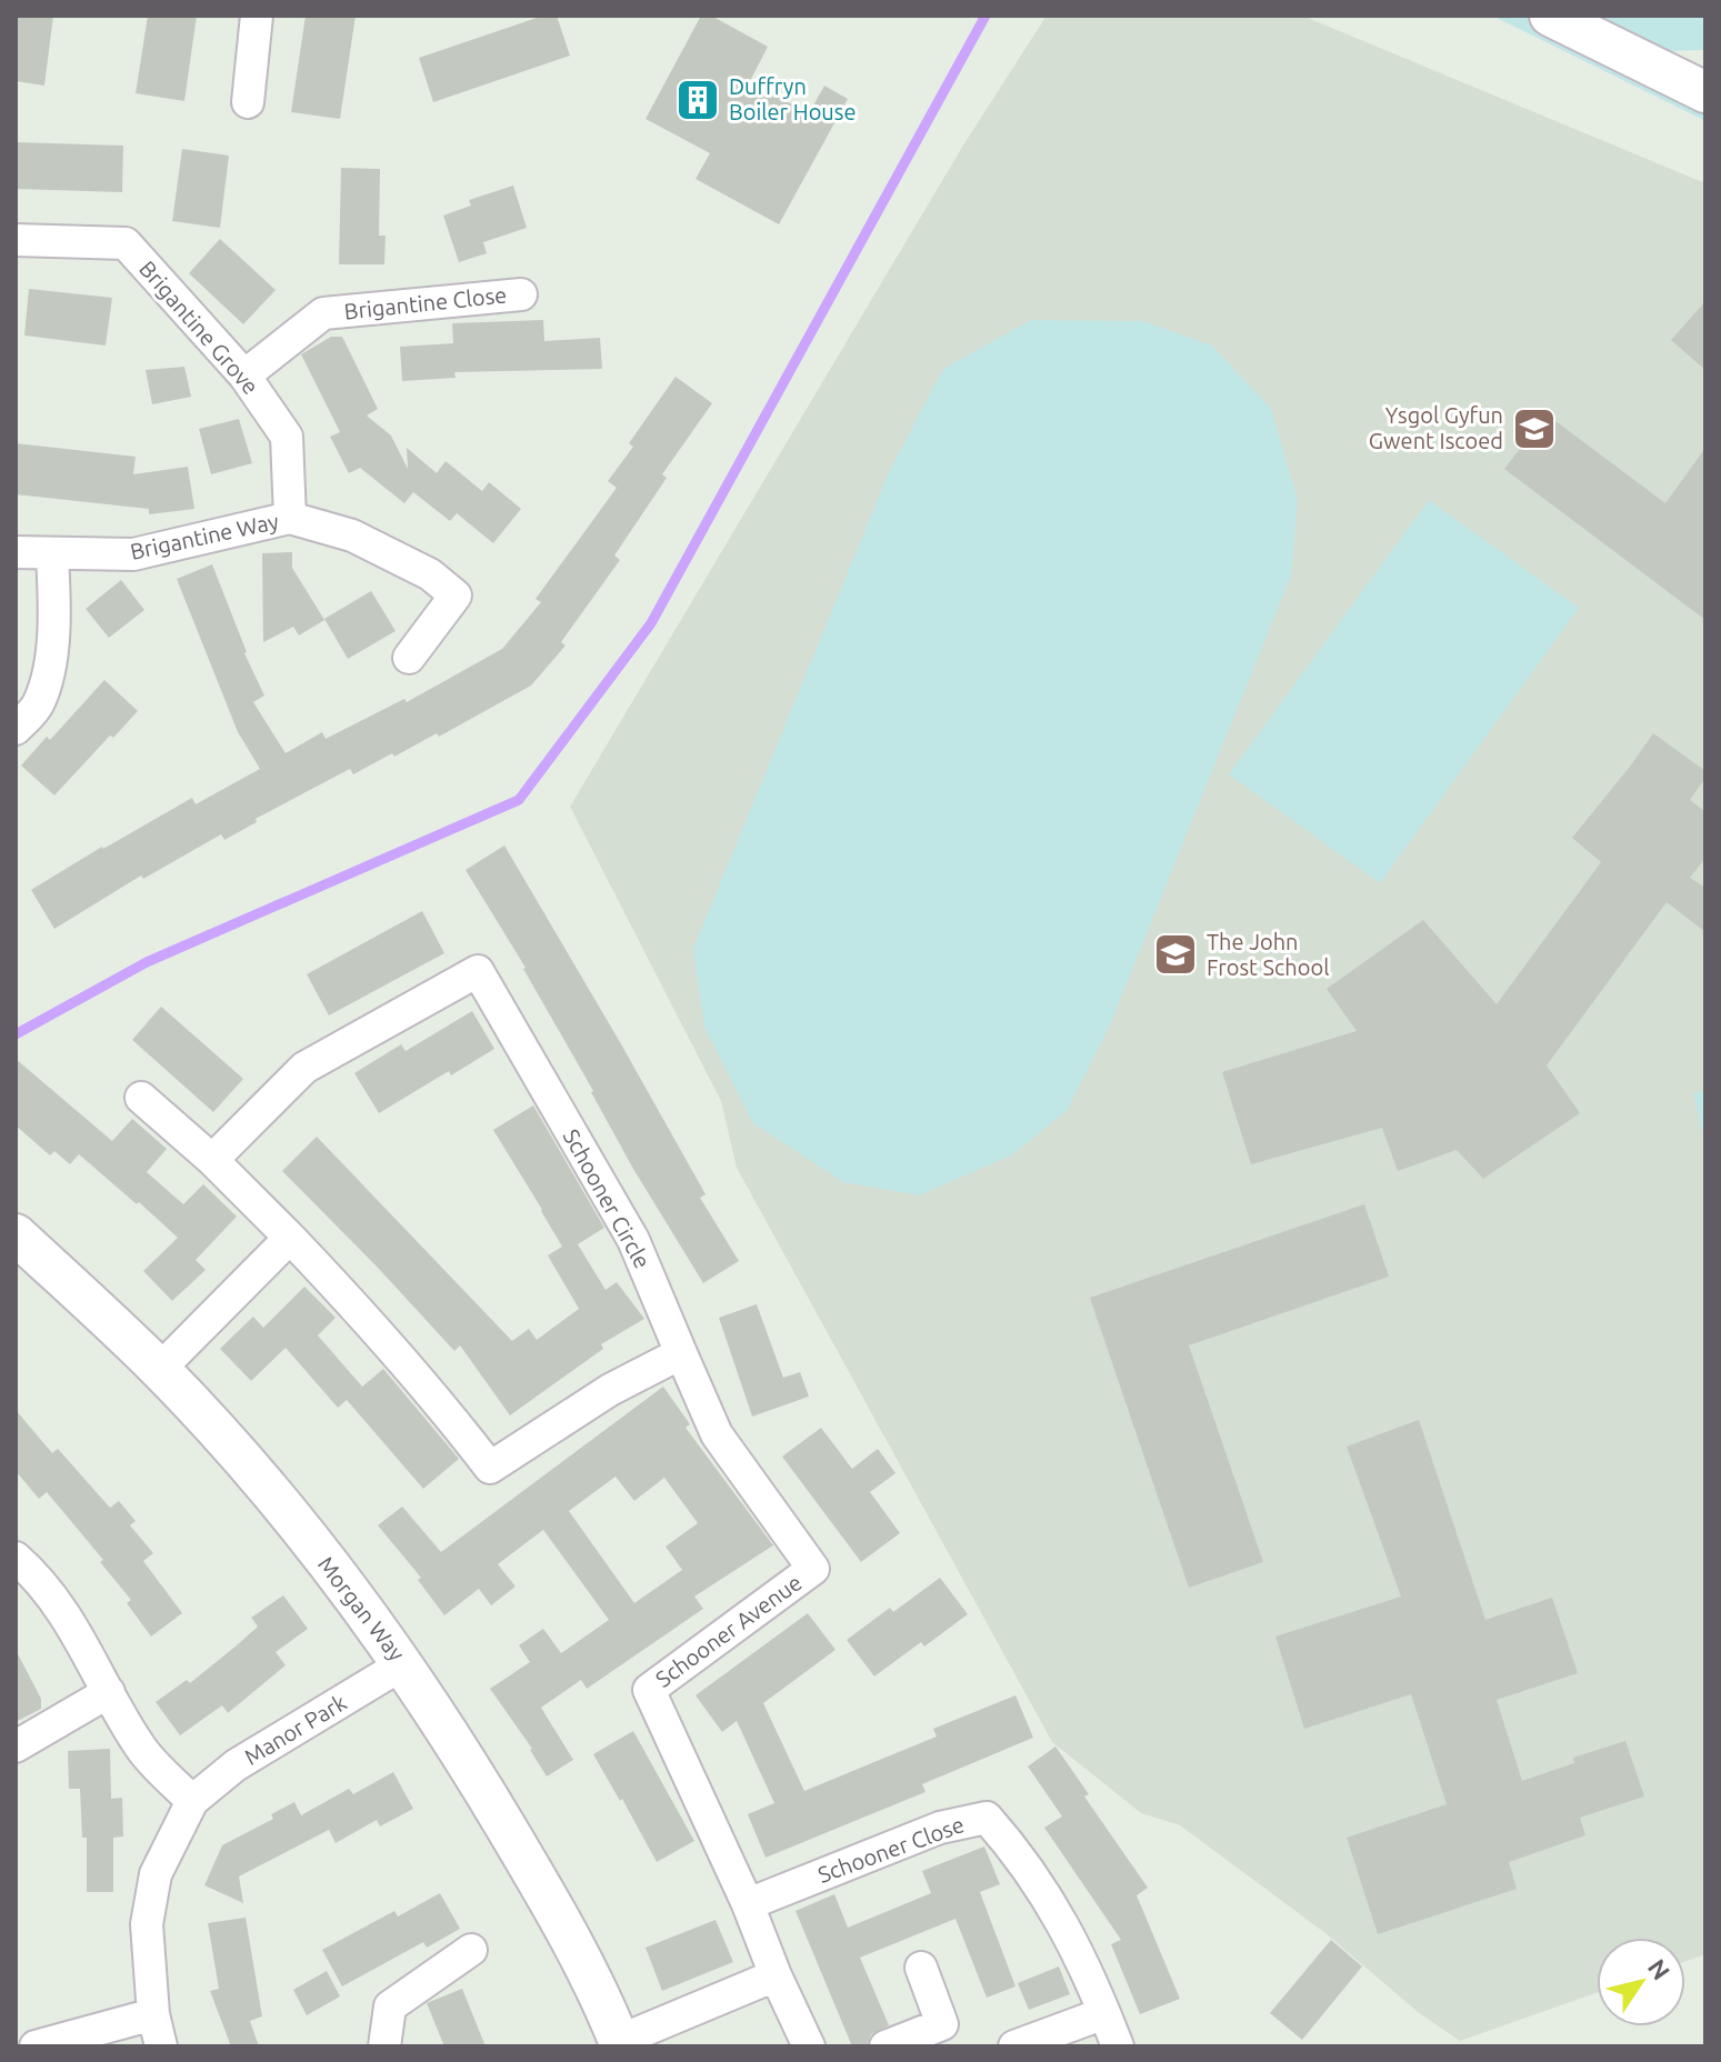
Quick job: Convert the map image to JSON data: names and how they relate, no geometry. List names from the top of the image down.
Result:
{
  "streets": {
    "street": [
      "Brigantine Close",
      "Brigantine Grove",
      "Brigantine Way",
      "Schooner Circle",
      "Morgan Way",
      "Schooner Avenue",
      "Manor Park",
      "Schooner Close"
    ]
  },
  "crossings": [
    ["Brigantine Close", "Brigantine Grove"],
    ["Brigantine Grove", "Brigantine Way"],
    ["Schooner Circle", "Schooner Avenue"],
    ["Morgan Way", "Manor Park"],
    ["Schooner Avenue", "Schooner Close"]
  ],
  "places": {
    "building": ["Duffryn Boiler House"],
    "school or university": ["Ysgol Gyfun Gwent Iscoed", "The John Frost School"]
  },
  "north": "top right"
}
